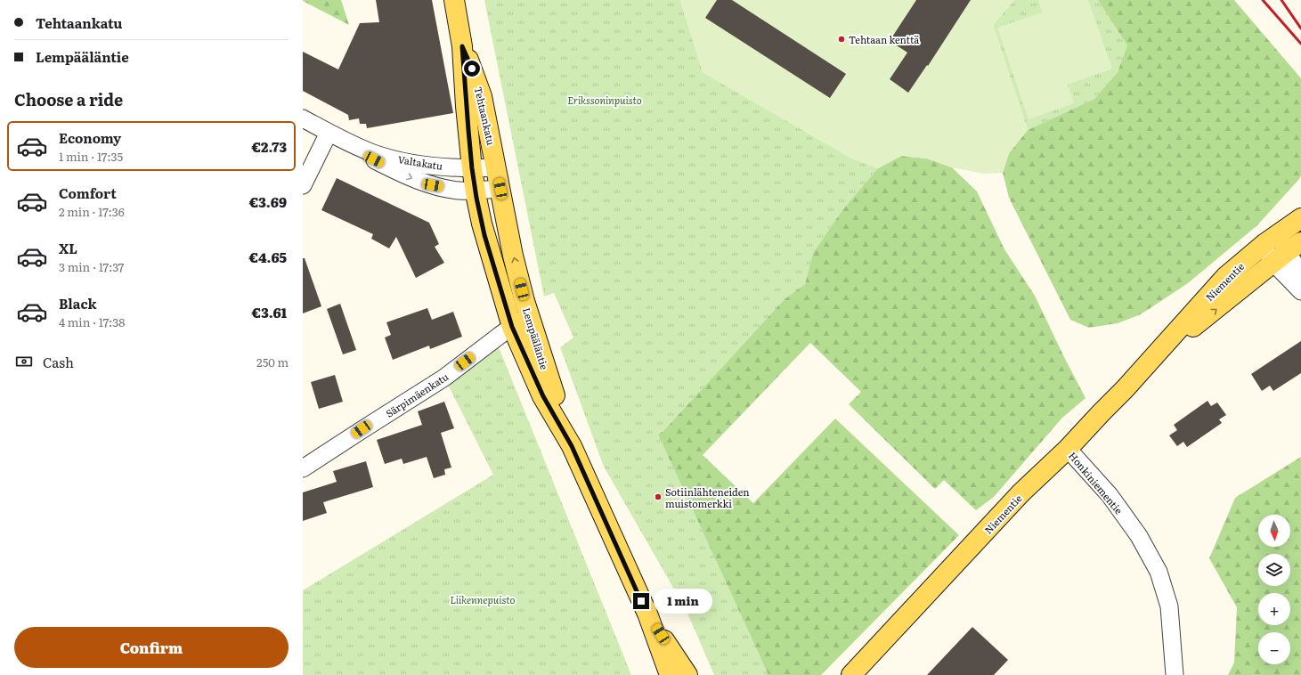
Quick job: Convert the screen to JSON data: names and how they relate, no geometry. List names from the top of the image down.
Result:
{
  "streets": {
    "main road": ["Tehtaankatu", "Niementie", "Lempääläntie"],
    "street": ["Valtakatu", "Särpimäenkatu", "Honkiniementie"]
  },
  "crossings": [
    ["Tehtaankatu", "Valtakatu"],
    ["Tehtaankatu", "Lempääläntie"],
    ["Valtakatu", "Lempääläntie"],
    ["Niementie", "Honkiniementie"],
    ["Lempääläntie", "Särpimäenkatu"]
  ],
  "parks": ["Erikssoninpuisto", "Liikennepuisto"],
  "places": ["Tehtaan kenttä", "Sotiinlähteneiden muistomerkki"],
  "north": "bottom",
  "page": {
    "banner": ["Tehtaankatu", "Lempääläntie"],
    "heading": "Choose a ride",
    "list": [
      {
        "name": "Economy",
        "note": "1 min · 17:35",
        "value": "€2.73"
      },
      {
        "name": "Comfort",
        "note": "2 min · 17:36",
        "value": "€3.69"
      },
      {
        "name": "XL",
        "note": "3 min · 17:37",
        "value": "€4.65"
      },
      {
        "name": "Black",
        "note": "4 min · 17:38",
        "value": "€3.61"
      }
    ],
    "pay": ["Cash", "250 m"],
    "map_buttons": ["+", "−"],
    "bubble": "1 min",
    "buttons": "Confirm"
  }
}
